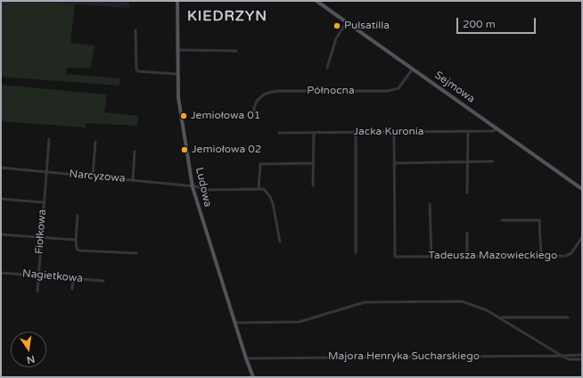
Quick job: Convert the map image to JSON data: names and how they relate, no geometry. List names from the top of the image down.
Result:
{
  "streets": {
    "main road": ["Sejmowa", "Ludowa"],
    "street": [
      "Północna",
      "Jacka Kuronia",
      "Narcyzowa",
      "Fiołkowa",
      "Tadeusza Mazowieckiego",
      "Nagietkowa",
      "Majora Henryka Sucharskiego"
    ]
  },
  "crossings": [
    ["Sejmowa", "Północna"],
    ["Sejmowa", "Jacka Kuronia"],
    ["Narcyzowa", "Ludowa"],
    ["Narcyzowa", "Fiołkowa"],
    ["Ludowa", "Majora Henryka Sucharskiego"],
    ["Fiołkowa", "Nagietkowa"]
  ],
  "districts": ["KIEDRZYN"],
  "places": ["Pulsatilla", "Jemiołowa 01", "Jemiołowa 02"],
  "scale_bar": "200 m",
  "north": "bottom"
}
